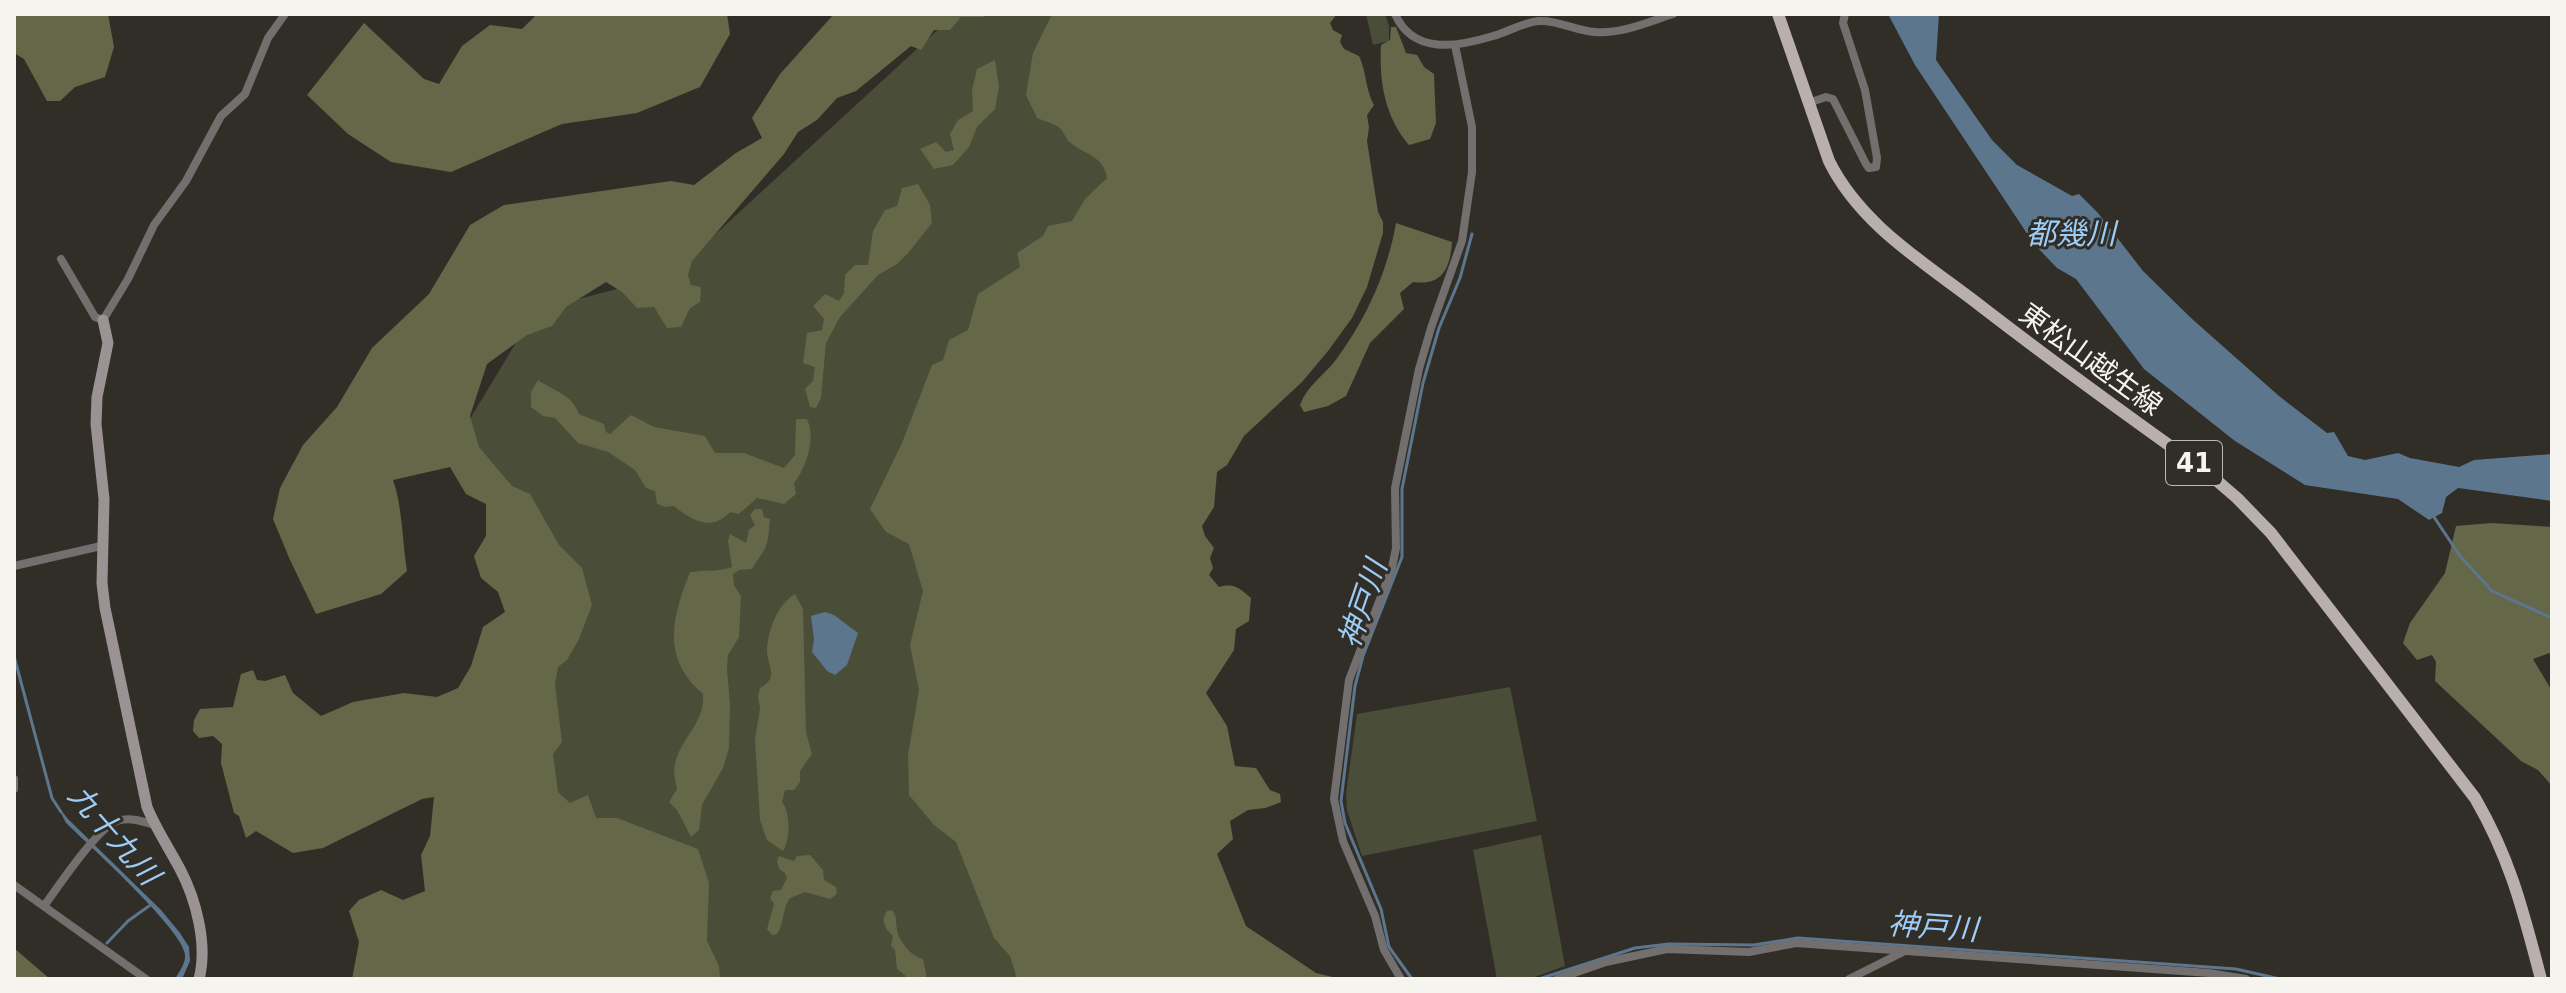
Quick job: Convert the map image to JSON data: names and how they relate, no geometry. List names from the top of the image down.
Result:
{
  "streets": {
    "main road": ["東松山越生線", "41"]
  },
  "water": ["都幾川", "神戸川", "九十九川"]
}
